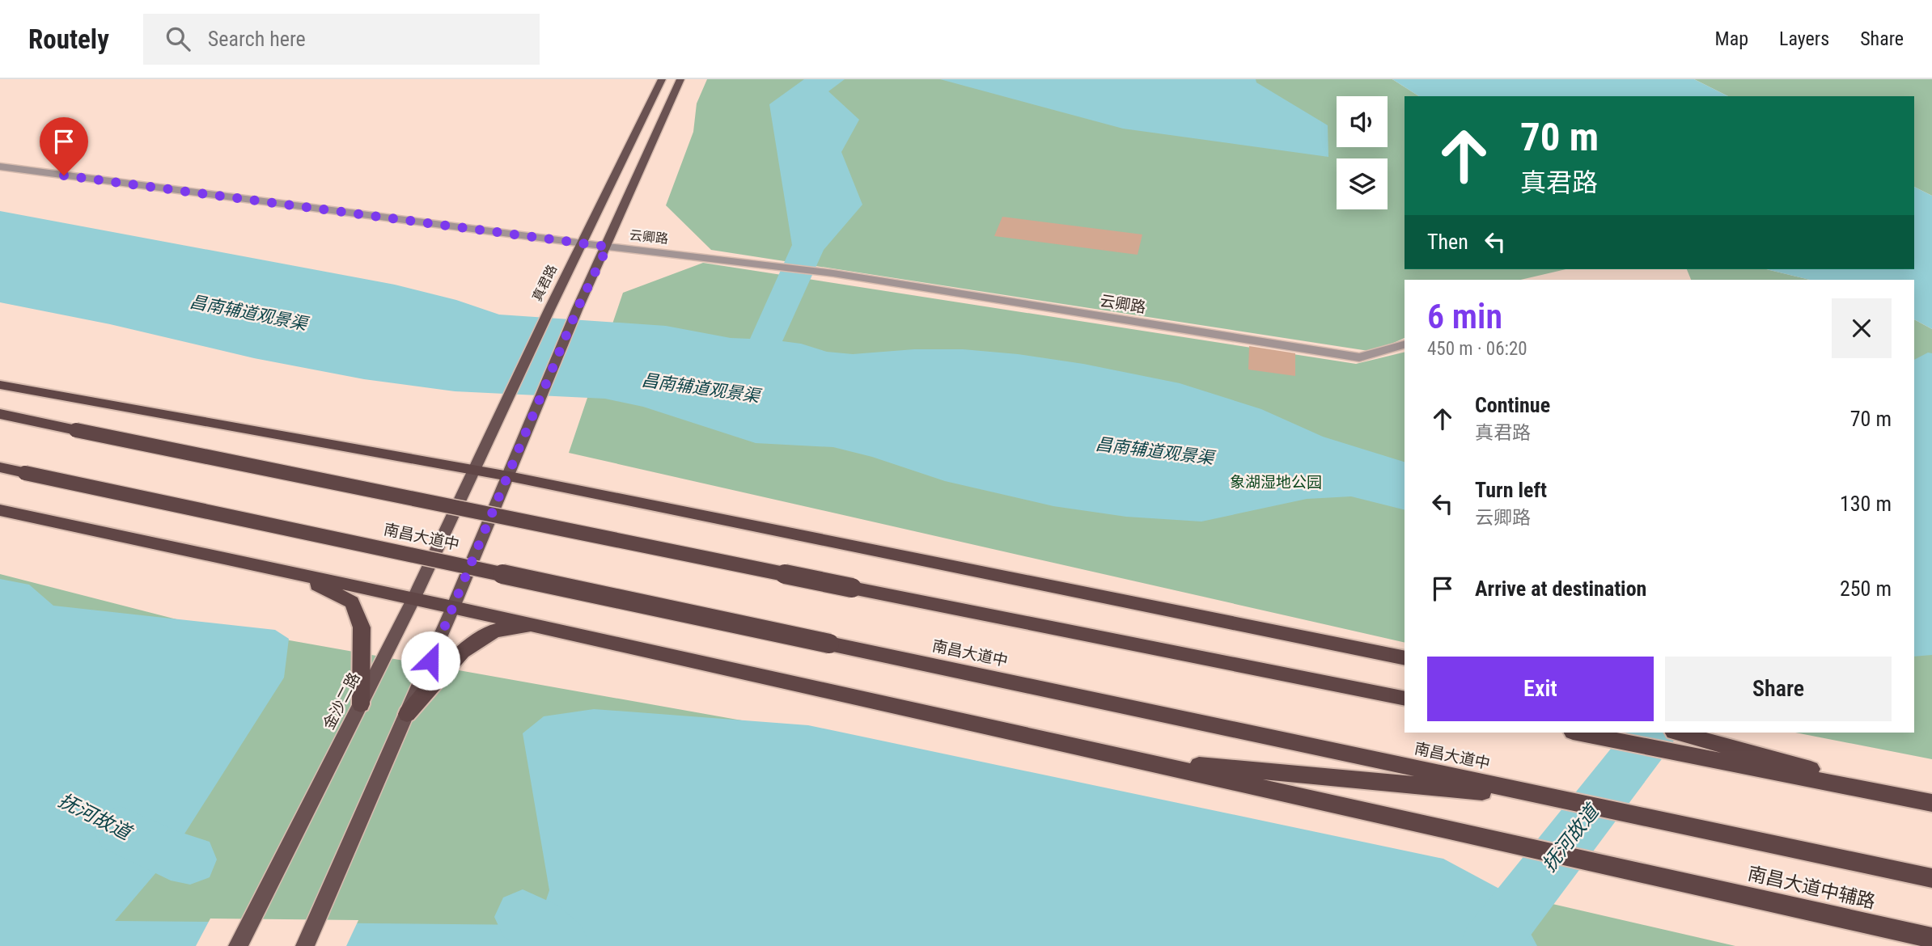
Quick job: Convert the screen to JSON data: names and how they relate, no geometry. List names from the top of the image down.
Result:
{
  "streets": {
    "highway": ["南昌大道中", "南昌大道中辅路"],
    "main road": ["真君路", "金沙二路"],
    "street": ["云卿路"]
  },
  "crossings": [
    ["云卿路", "真君路"],
    ["真君路", "金沙二路"]
  ],
  "water": ["昌南辅道观景渠", "抚河故道"],
  "parks": ["象湖湿地公园"],
  "page": {
    "header": "Routely",
    "search": "Search here",
    "nav": ["Map", "Layers", "Share"],
    "turn": ["70 m", "真君路"],
    "then": "Then",
    "heading": ["6 min", "450 m · 06:20"],
    "list": [
      {
        "name": "Continue",
        "note": "真君路",
        "value": "70 m"
      },
      {
        "name": "Turn left",
        "note": "云卿路",
        "value": "130 m"
      },
      {
        "name": "Arrive at destination",
        "value": "250 m"
      }
    ],
    "buttons": ["Exit", "Share"]
  }
}
